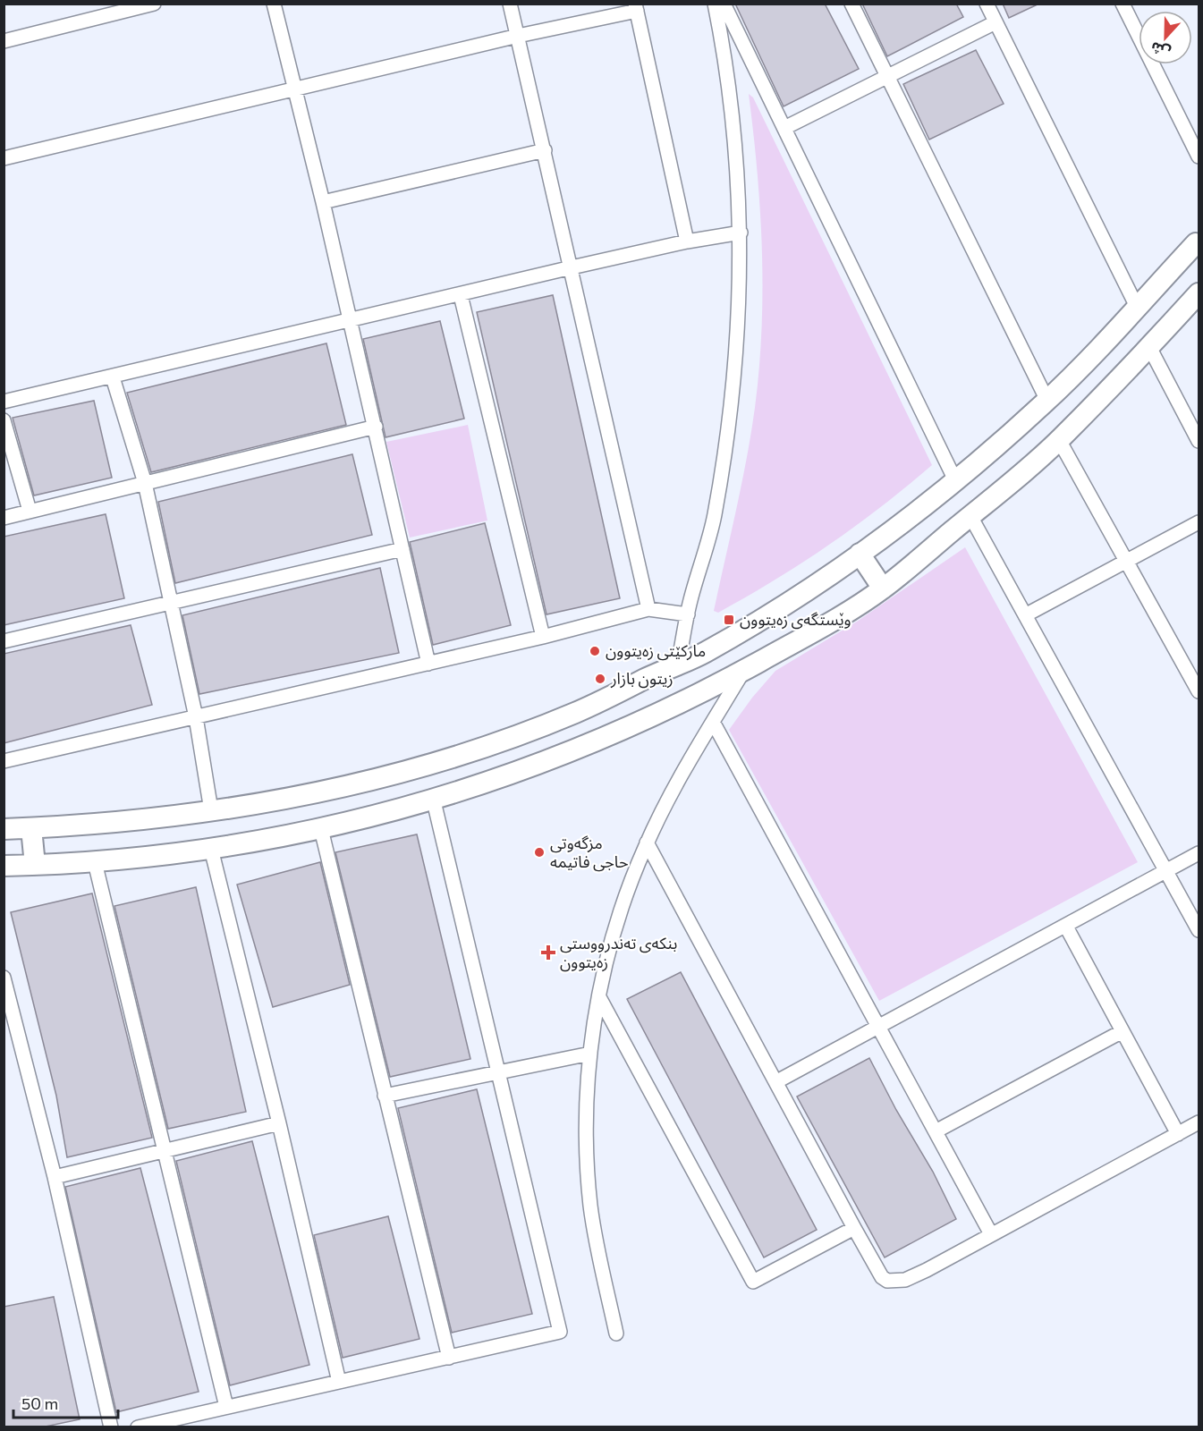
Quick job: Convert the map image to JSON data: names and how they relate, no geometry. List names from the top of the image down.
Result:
{
  "places": {
    "transit": ["وێستگەی زەیتوون"],
    "other": ["مارکێتی زەیتوون", "زيتون بازار", "مزگەوتی حاجی فاتیمە"],
    "health": ["بنکەی تەندرووستی زەیتوون"]
  },
  "scale_bar": "50 m",
  "north": "bottom"
}
